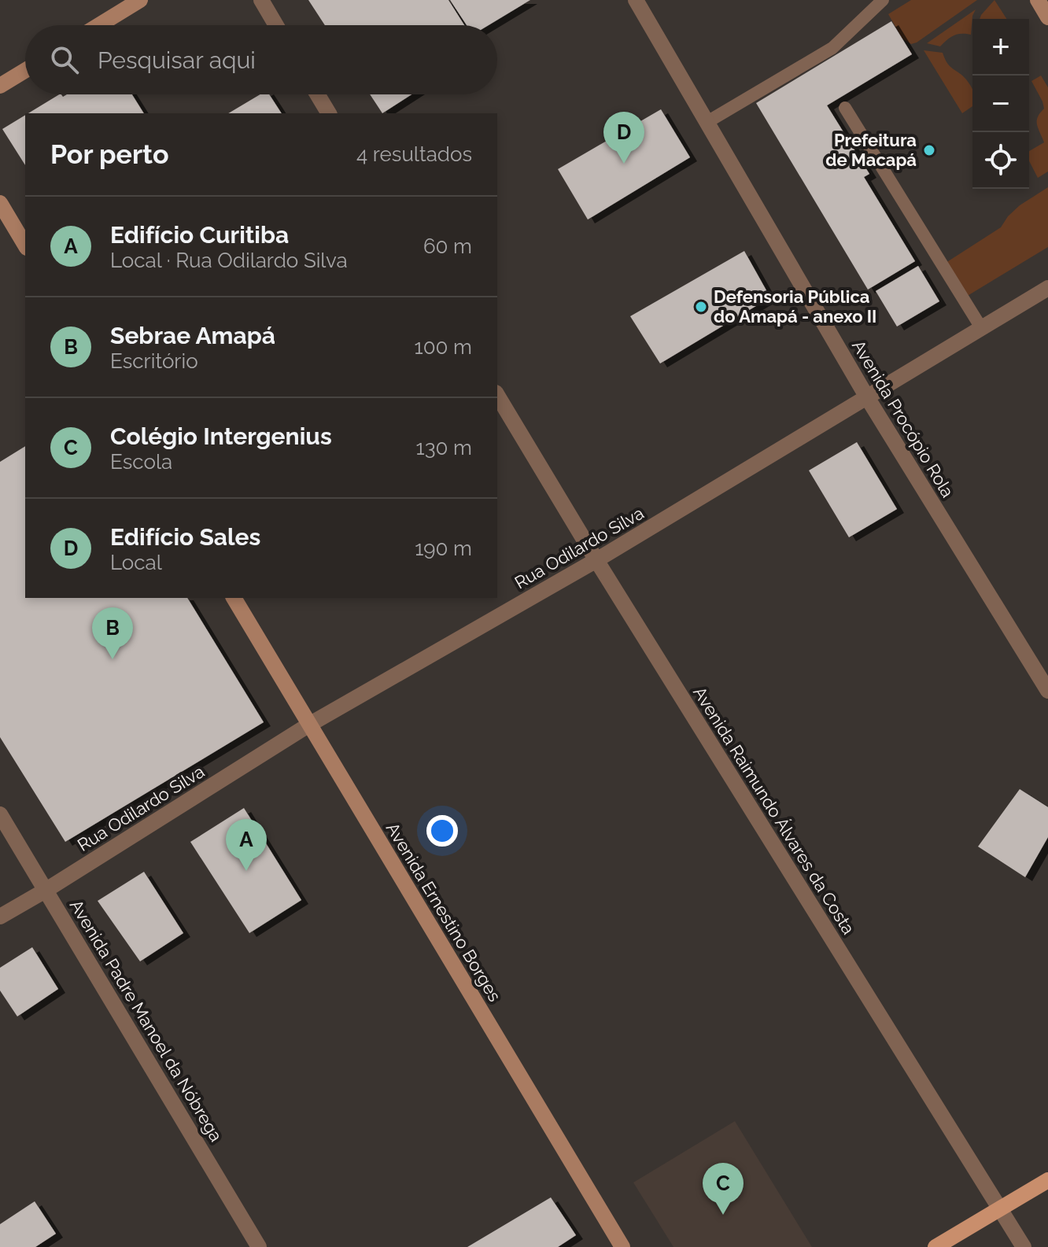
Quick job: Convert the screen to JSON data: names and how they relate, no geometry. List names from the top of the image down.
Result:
{
  "streets": {
    "street": [
      "Avenida Procópio Rola",
      "Rua Odilardo Silva",
      "Avenida Raimundo Álvares da Costa",
      "Avenida Ernestino Borges",
      "Avenida Padre Manoel da Nóbrega"
    ]
  },
  "crossings": [
    ["Avenida Procópio Rola", "Rua Odilardo Silva"],
    ["Rua Odilardo Silva", "Avenida Raimundo Álvares da Costa"],
    ["Rua Odilardo Silva", "Avenida Ernestino Borges"],
    ["Rua Odilardo Silva", "Avenida Padre Manoel da Nóbrega"]
  ],
  "places": ["Prefeitura de Macapá", "Defensoria Pública do Amapá - anexo II"],
  "page": {
    "map_buttons": ["+", "−"],
    "search": "Pesquisar aqui",
    "pins": [
      "D",
      "B",
      "A",
      "C"
    ],
    "heading": ["Por perto", "4 resultados"],
    "list": [
      {
        "mark": "A",
        "name": "Edifício Curitiba",
        "note": "Local · Rua Odilardo Silva",
        "value": "60 m"
      },
      {
        "mark": "B",
        "name": "Sebrae Amapá",
        "note": "Escritório",
        "value": "100 m"
      },
      {
        "mark": "C",
        "name": "Colégio Intergenius",
        "note": "Escola",
        "value": "130 m"
      },
      {
        "mark": "D",
        "name": "Edifício Sales",
        "note": "Local",
        "value": "190 m"
      }
    ]
  }
}
